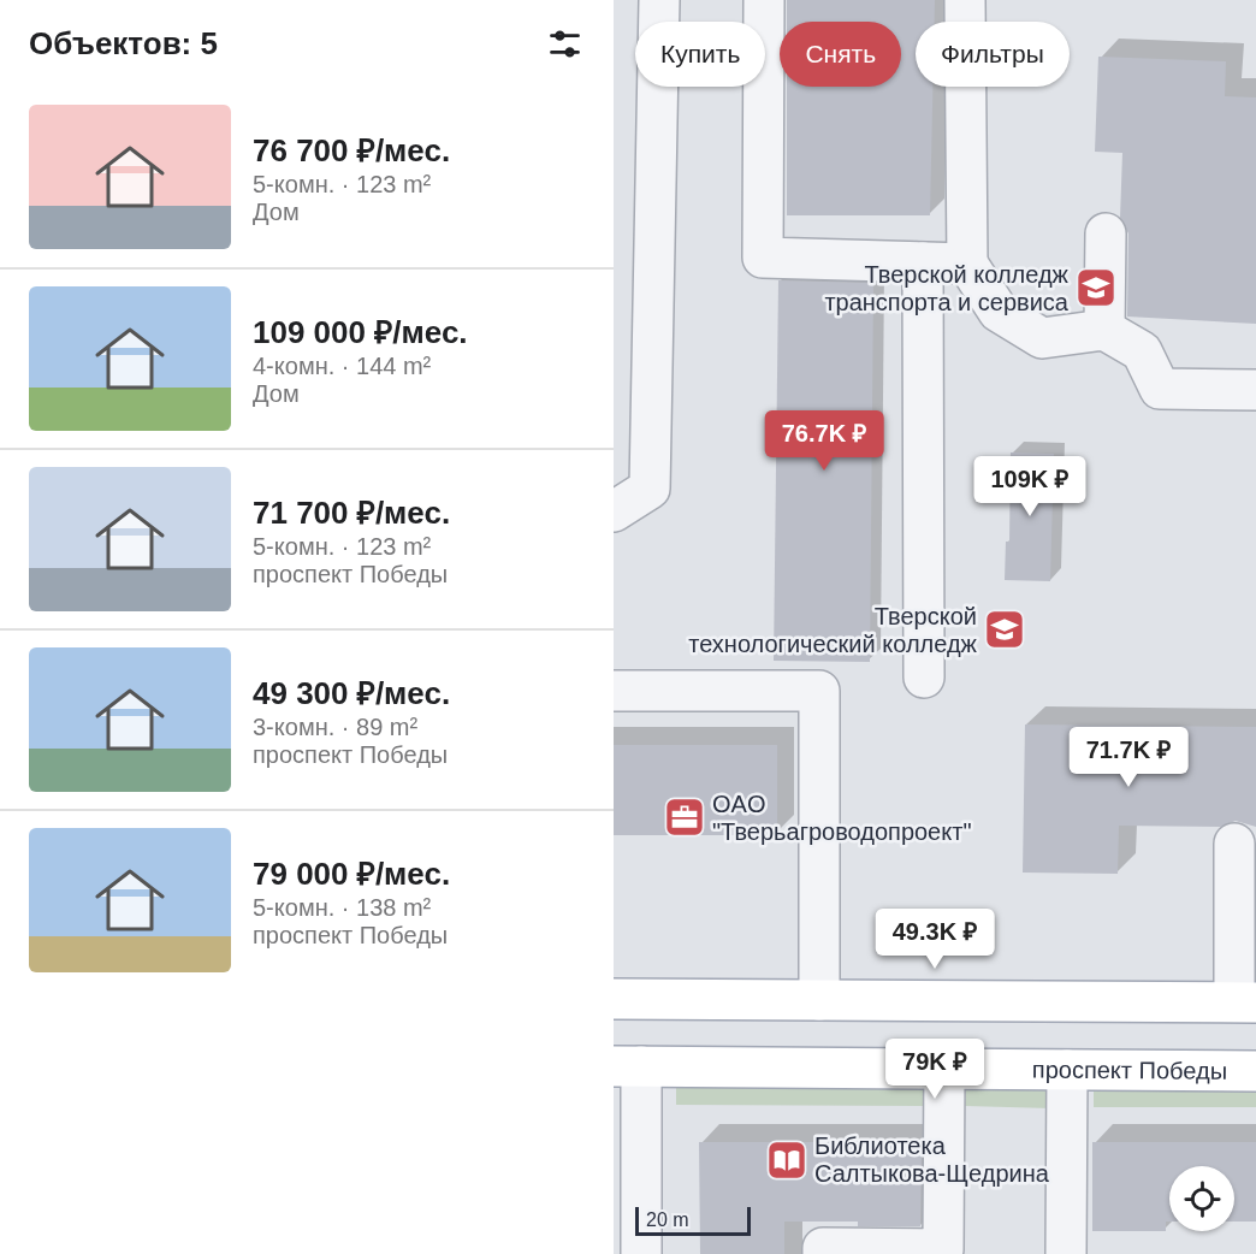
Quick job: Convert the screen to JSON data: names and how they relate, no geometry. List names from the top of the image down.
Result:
{
  "streets": {
    "main road": ["проспект Победы"]
  },
  "places": {
    "school or university": ["Тверской колледж транспорта и сервиса", "Тверской технологический колледж"],
    "office": ["OAO \"Тверьагроводопроект\""],
    "library": ["Библиотека Салтыкова-Щедрина"]
  },
  "scale_bar": "20 m",
  "page": {
    "heading": "Объектов: 5",
    "chip": ["Купить", "Снять", "Фильтры"],
    "list": [
      {
        "name": "76 700 ₽/мес.",
        "note": "5-комн. · 123 m² · Дом"
      },
      {
        "name": "109 000 ₽/мес.",
        "note": "4-комн. · 144 m² · Дом"
      },
      {
        "name": "71 700 ₽/мес.",
        "note": "5-комн. · 123 m² · проспект Победы"
      },
      {
        "name": "49 300 ₽/мес.",
        "note": "3-комн. · 89 m² · проспект Победы"
      },
      {
        "name": "79 000 ₽/мес.",
        "note": "5-комн. · 138 m² · проспект Победы"
      }
    ],
    "price": [
      "76.7K ₽",
      "109K ₽",
      "71.7K ₽",
      "49.3K ₽",
      "79K ₽"
    ],
    "scale": "20 m"
  }
}
